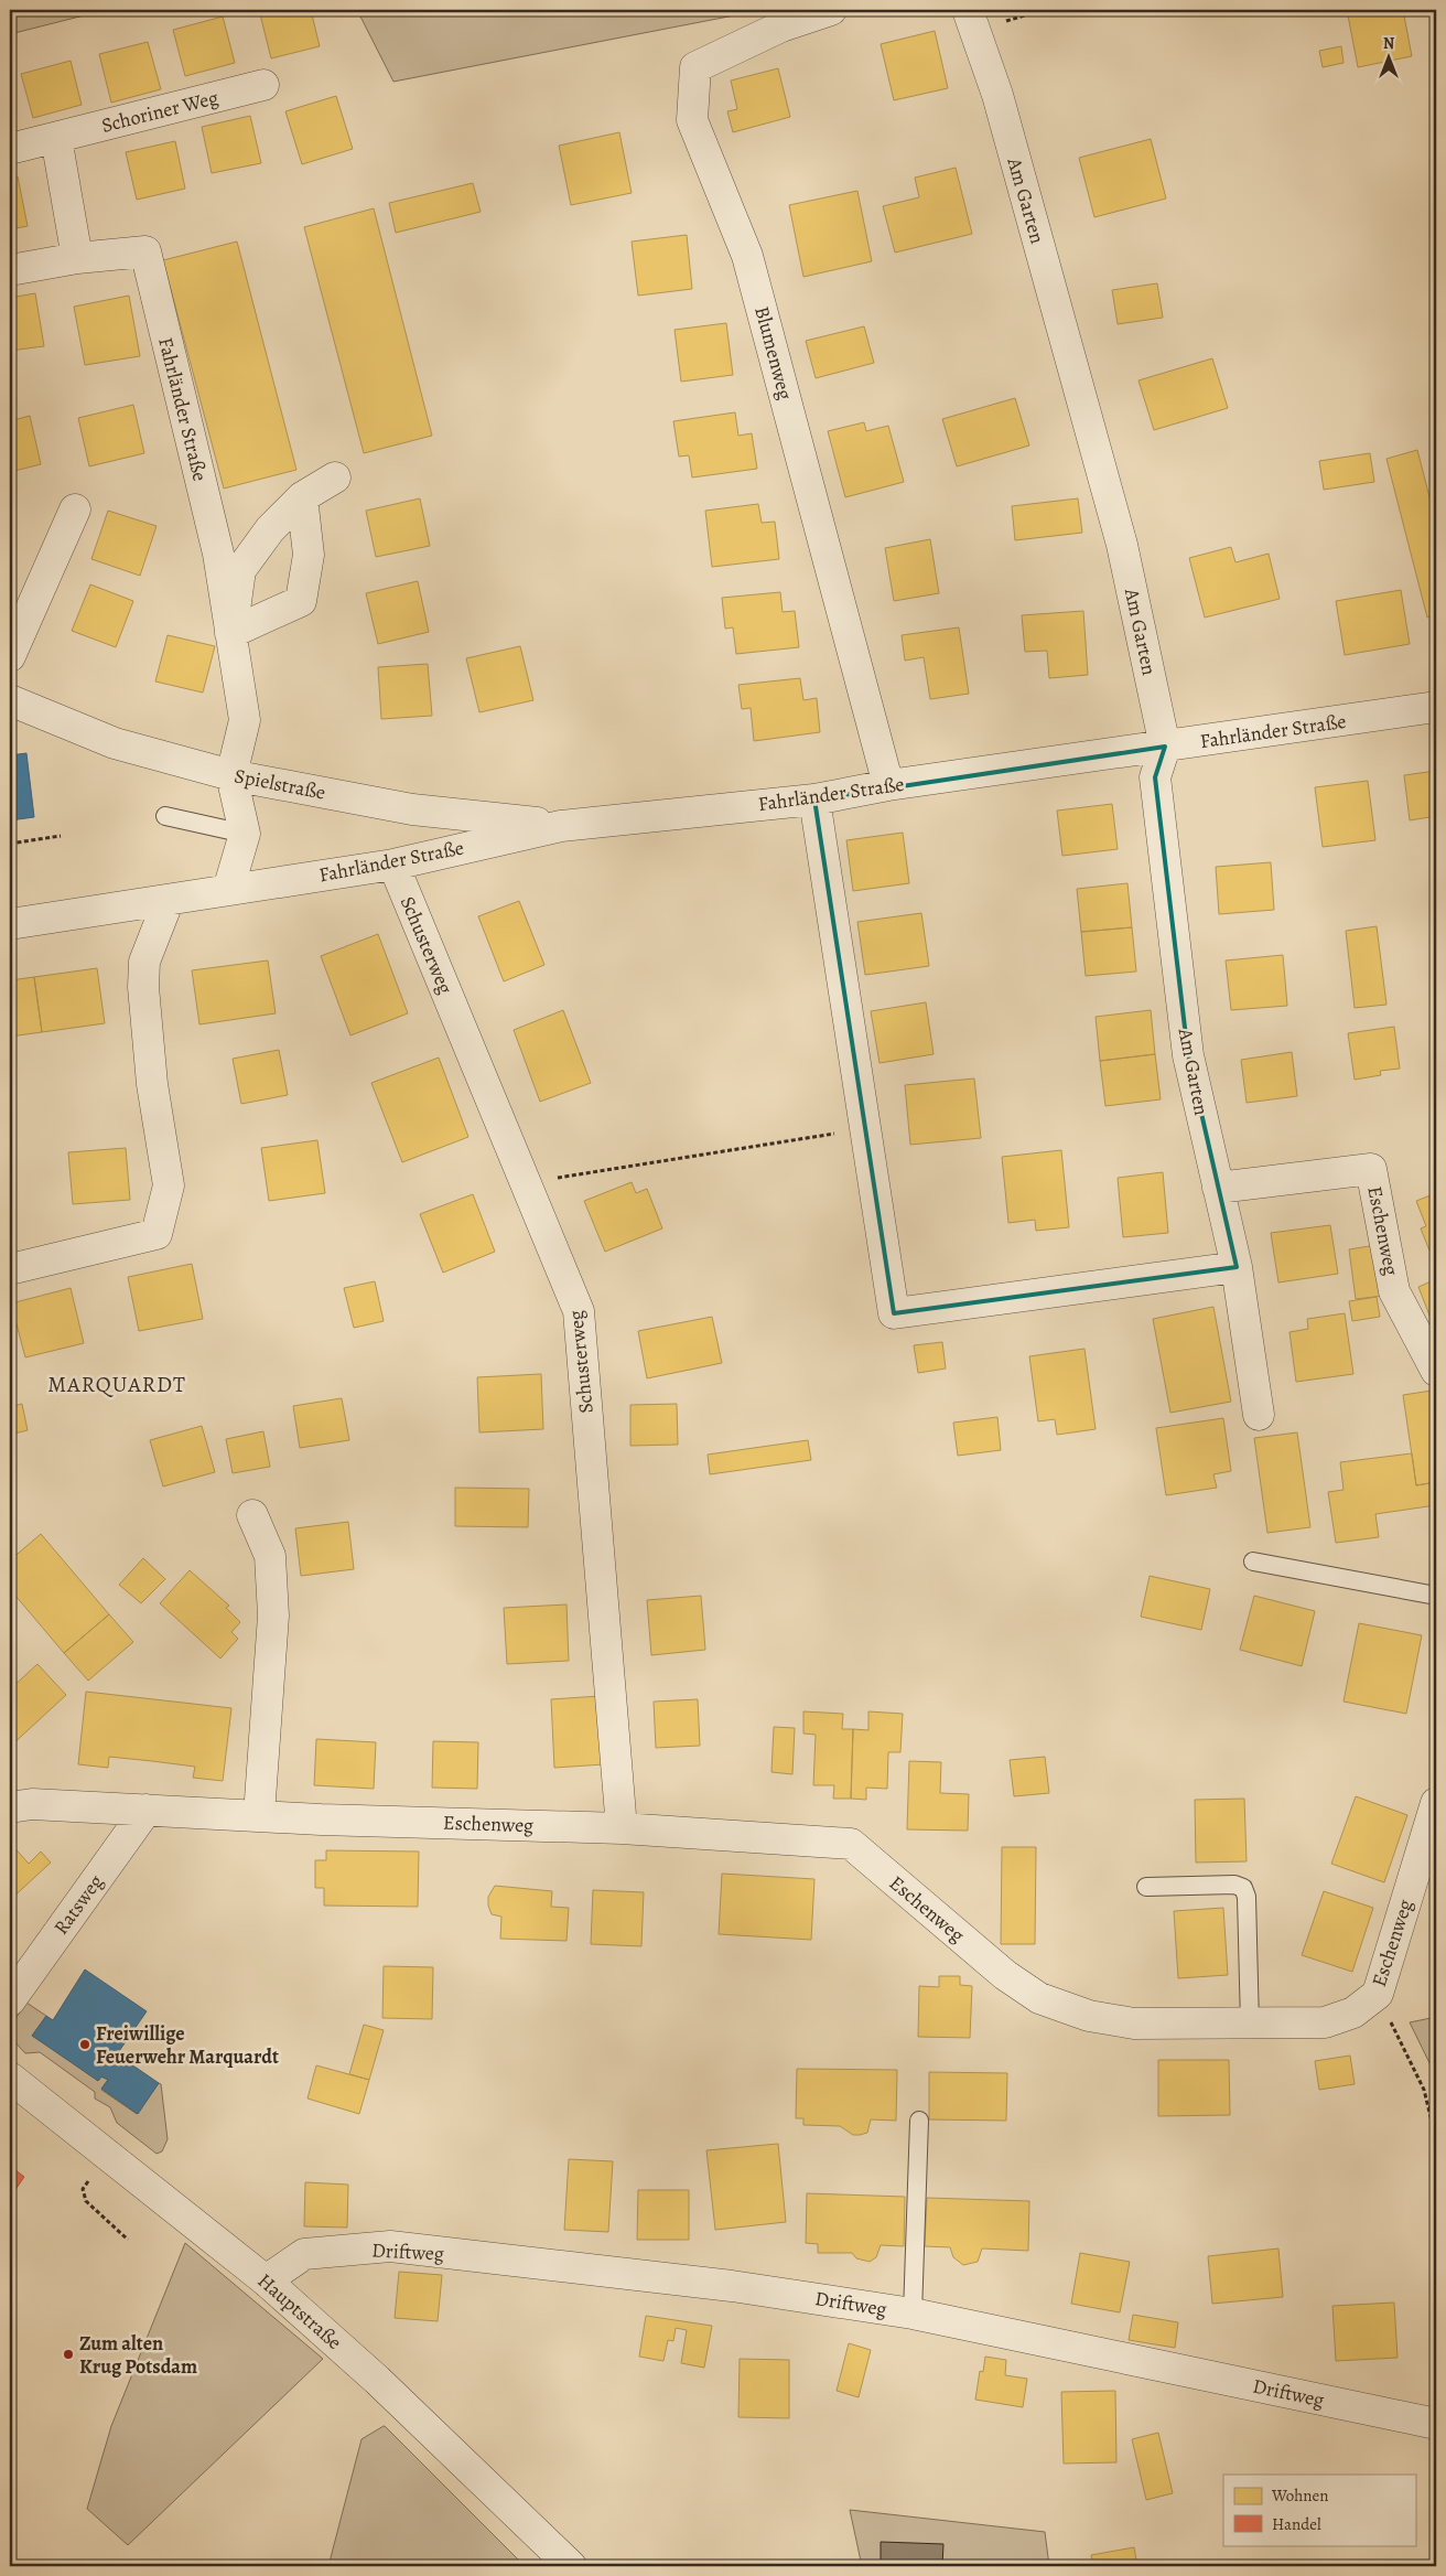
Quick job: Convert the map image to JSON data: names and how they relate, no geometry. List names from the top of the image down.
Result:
{
  "streets": {
    "street": [
      "Schoriner Weg",
      "Am Garten",
      "Blumenweg",
      "Fahrländer Straße",
      "Spielstraße",
      "Schusterweg",
      "Eschenweg",
      "Ratsweg",
      "Driftweg",
      "Hauptstraße"
    ]
  },
  "crossings": [
    ["Am Garten", "Fahrländer Straße"],
    ["Am Garten", "Eschenweg"],
    ["Blumenweg", "Fahrländer Straße"],
    ["Fahrländer Straße", "Spielstraße"],
    ["Fahrländer Straße", "Schusterweg"],
    ["Schusterweg", "Eschenweg"],
    ["Eschenweg", "Ratsweg"],
    ["Driftweg", "Hauptstraße"]
  ],
  "districts": ["MARQUARDT"],
  "places": ["Freiwillige Feuerwehr Marquardt", "Zum alten Krug Potsdam"],
  "legend": ["Wohnen", "Handel"],
  "north": "top"
}
